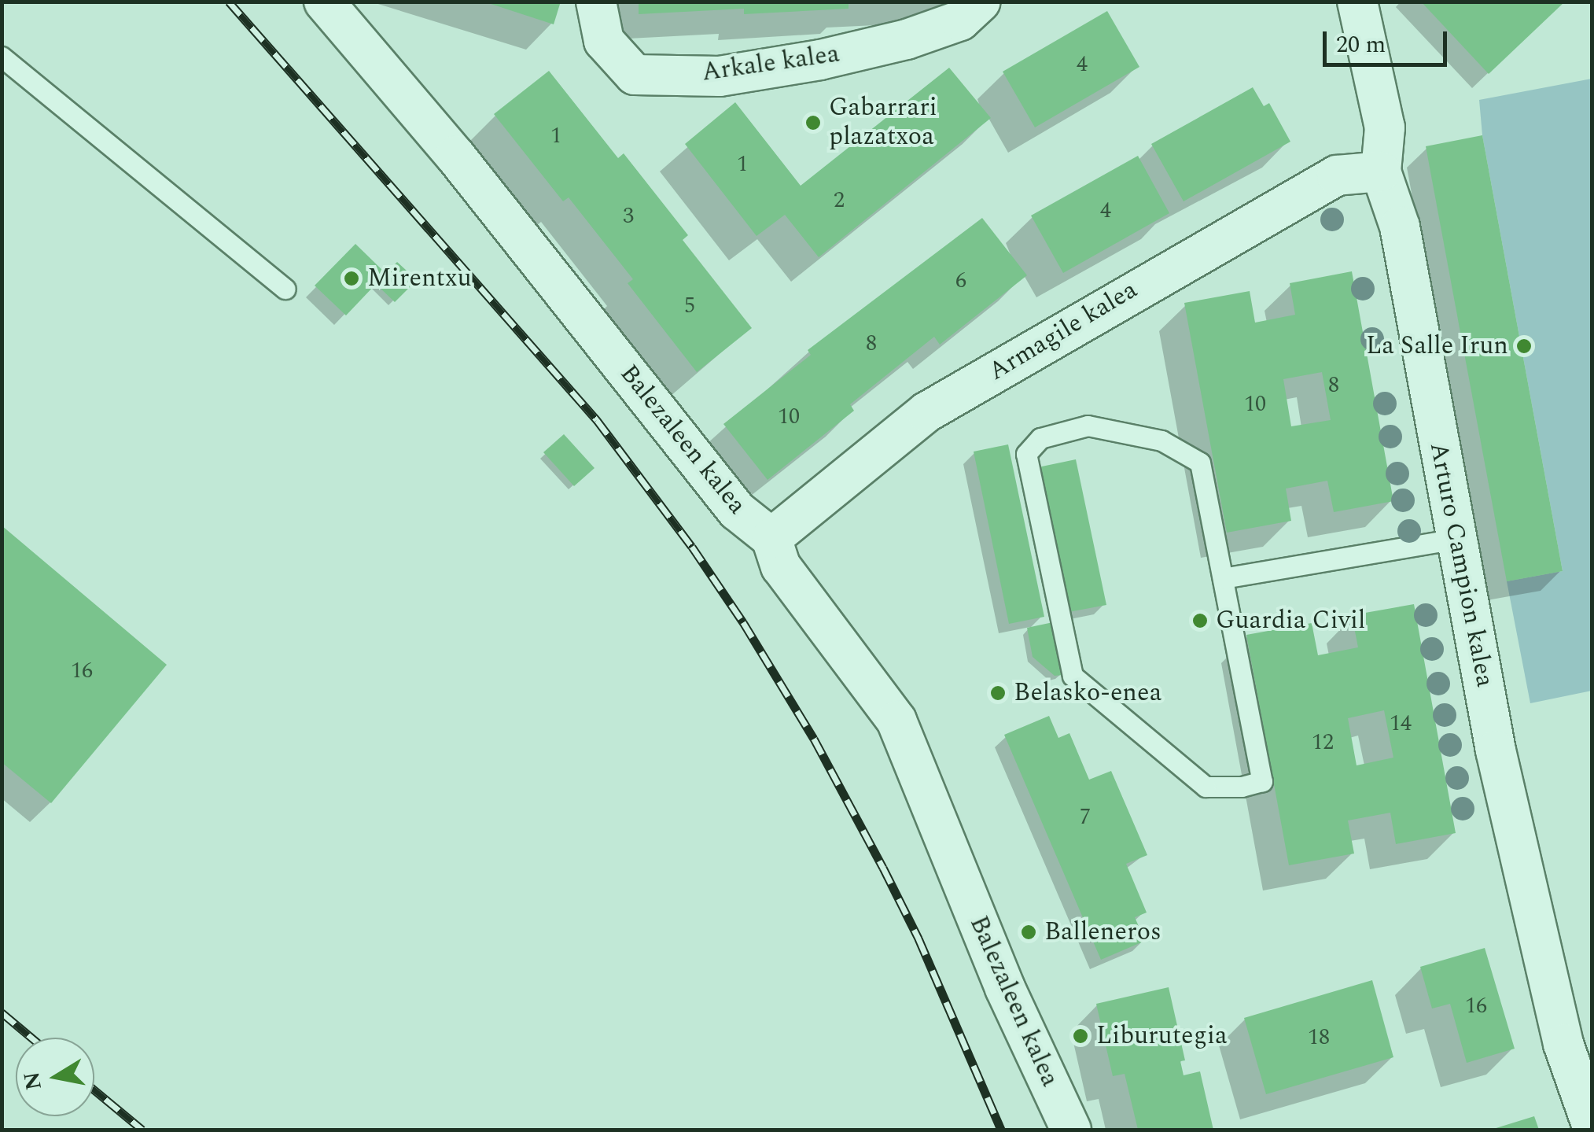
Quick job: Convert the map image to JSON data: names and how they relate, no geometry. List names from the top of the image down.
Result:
{
  "streets": {
    "street": [
      "Arkale kalea",
      "Armagile kalea",
      "Balezaleen kalea",
      "Arturo Campion kalea"
    ]
  },
  "crossings": [
    ["Armagile kalea", "Balezaleen kalea"],
    ["Armagile kalea", "Arturo Campion kalea"]
  ],
  "places": [
    "Gabarrari plazatxoa",
    "Mirentxu",
    "La Salle Irun",
    "Guardia Civil",
    "Belasko-enea",
    "Balleneros",
    "Liburutegia"
  ],
  "house_numbers": [
    "4",
    "1",
    "1",
    "2",
    "4",
    "3",
    "6",
    "5",
    "8",
    "8",
    "10",
    "10",
    "16",
    "14",
    "12",
    "7",
    "16",
    "18"
  ],
  "scale_bar": "20 m",
  "north": "left"
}
